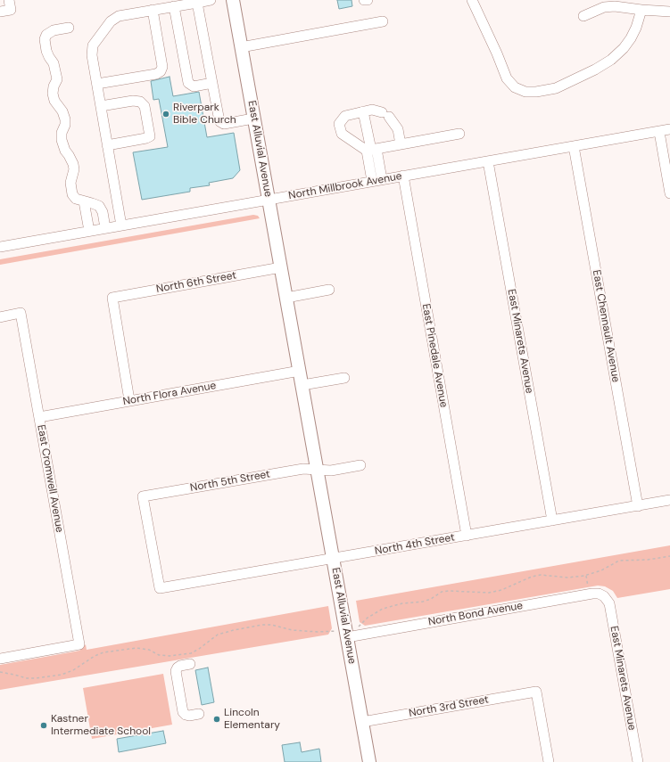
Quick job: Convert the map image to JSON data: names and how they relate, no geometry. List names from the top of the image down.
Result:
{
  "streets": {
    "main road": ["East Alluvial Avenue"],
    "street": [
      "North Millbrook Avenue",
      "North 6th Street",
      "East Chennault Avenue",
      "East Minarets Avenue",
      "East Pinedale Avenue",
      "North Flora Avenue",
      "East Cromwell Avenue",
      "North 5th Street",
      "North 4th Street",
      "North Bond Avenue",
      "North 3rd Street"
    ]
  },
  "crossings": [
    ["East Alluvial Avenue", "North Millbrook Avenue"],
    ["East Alluvial Avenue", "North 6th Street"],
    ["East Alluvial Avenue", "North Flora Avenue"],
    ["East Alluvial Avenue", "North 5th Street"],
    ["East Alluvial Avenue", "North 4th Street"],
    ["East Alluvial Avenue", "North Bond Avenue"],
    ["East Alluvial Avenue", "North 3rd Street"],
    ["North Millbrook Avenue", "East Chennault Avenue"],
    ["North Millbrook Avenue", "East Minarets Avenue"],
    ["North Millbrook Avenue", "East Pinedale Avenue"],
    ["North 6th Street", "North Flora Avenue"],
    ["East Chennault Avenue", "North 4th Street"],
    ["East Minarets Avenue", "North 4th Street"],
    ["East Minarets Avenue", "North Bond Avenue"],
    ["East Pinedale Avenue", "North 4th Street"],
    ["North Flora Avenue", "East Cromwell Avenue"],
    ["North 5th Street", "North 4th Street"]
  ],
  "places": ["Riverpark Bible Church", "Lincoln Elementary", "Kastner Intermediate School"]
}
